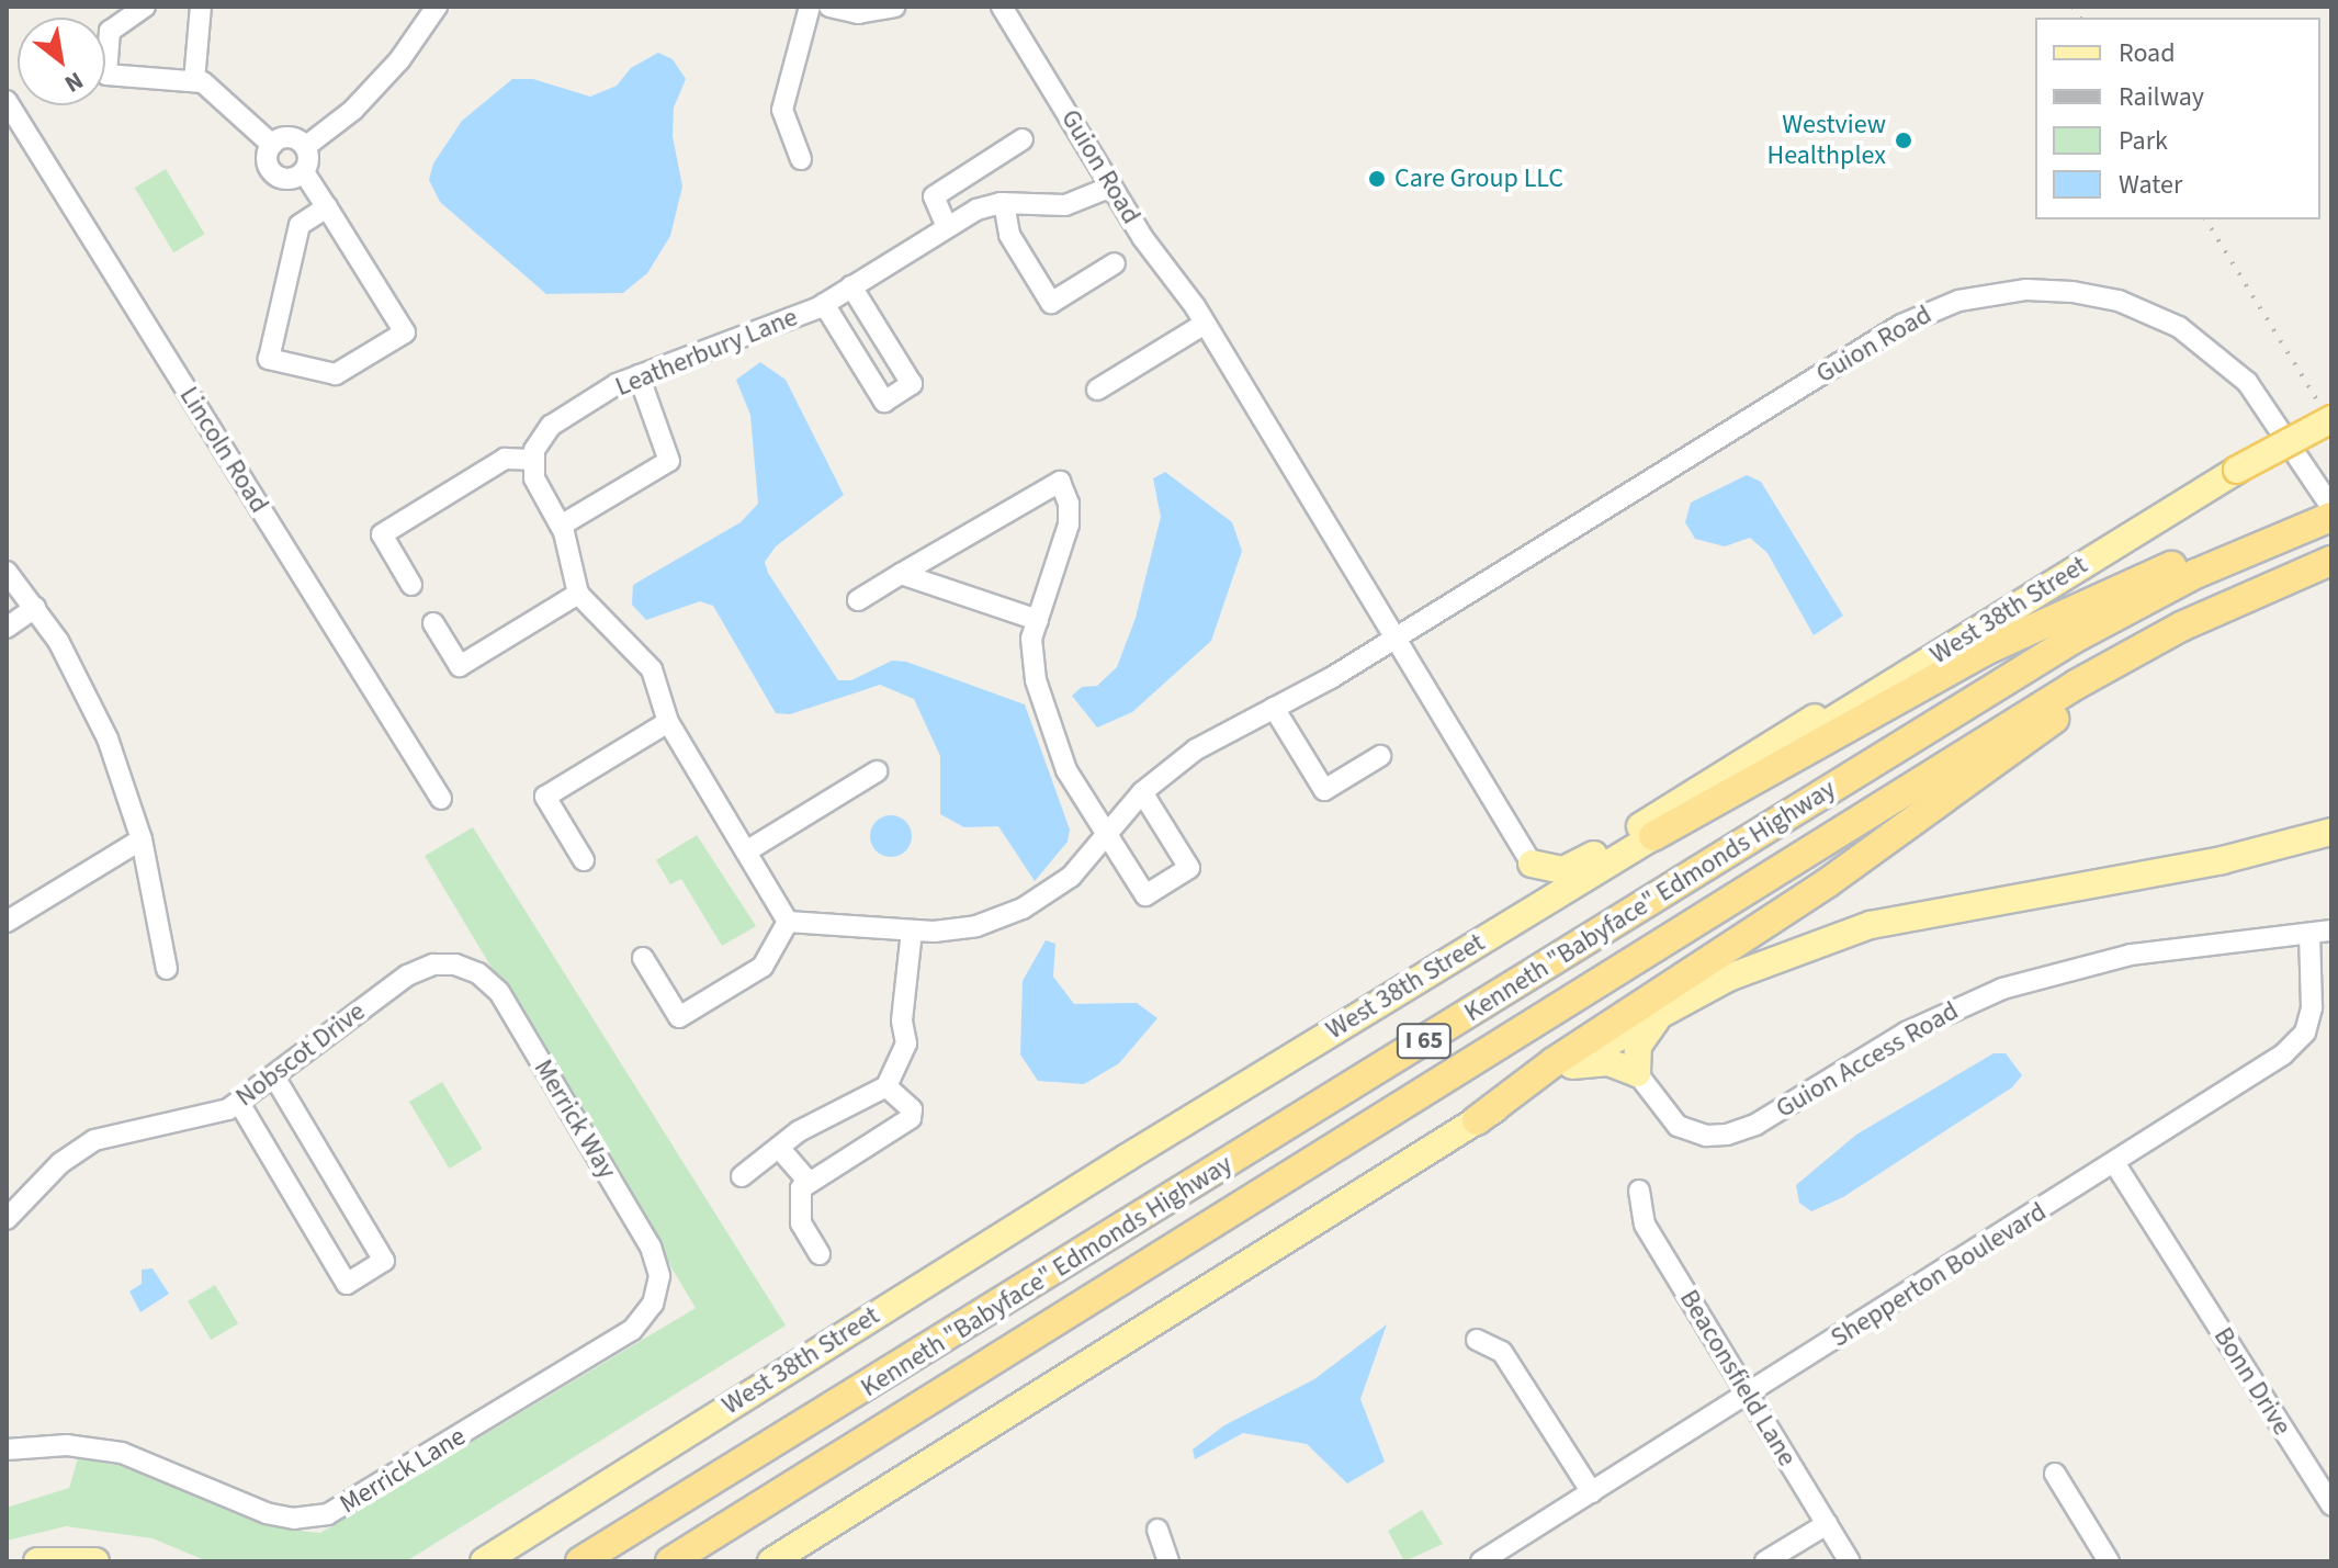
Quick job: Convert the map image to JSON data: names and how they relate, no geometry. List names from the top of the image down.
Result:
{
  "streets": {
    "highway": ["Kenneth \"Babyface\" Edmonds Highway", "I 65"],
    "main road": ["West 38th Street"],
    "street": [
      "Guion Road",
      "Leatherbury Lane",
      "Lincoln Road",
      "Nobscot Drive",
      "Guion Access Road",
      "Merrick Way",
      "Shepperton Boulevard",
      "Beaconsfield Lane",
      "Bonn Drive",
      "Merrick Lane"
    ]
  },
  "crossings": [
    ["Guion Road", "Leatherbury Lane"],
    ["Nobscot Drive", "Merrick Way"],
    ["Guion Access Road", "Shepperton Boulevard"],
    ["Merrick Way", "Merrick Lane"],
    ["Shepperton Boulevard", "Beaconsfield Lane"],
    ["Shepperton Boulevard", "Bonn Drive"]
  ],
  "places": ["Westview Healthplex", "Care Group LLC"],
  "legend": [
    "Road",
    "Railway",
    "Park",
    "Water"
  ],
  "north": "bottom right"
}
